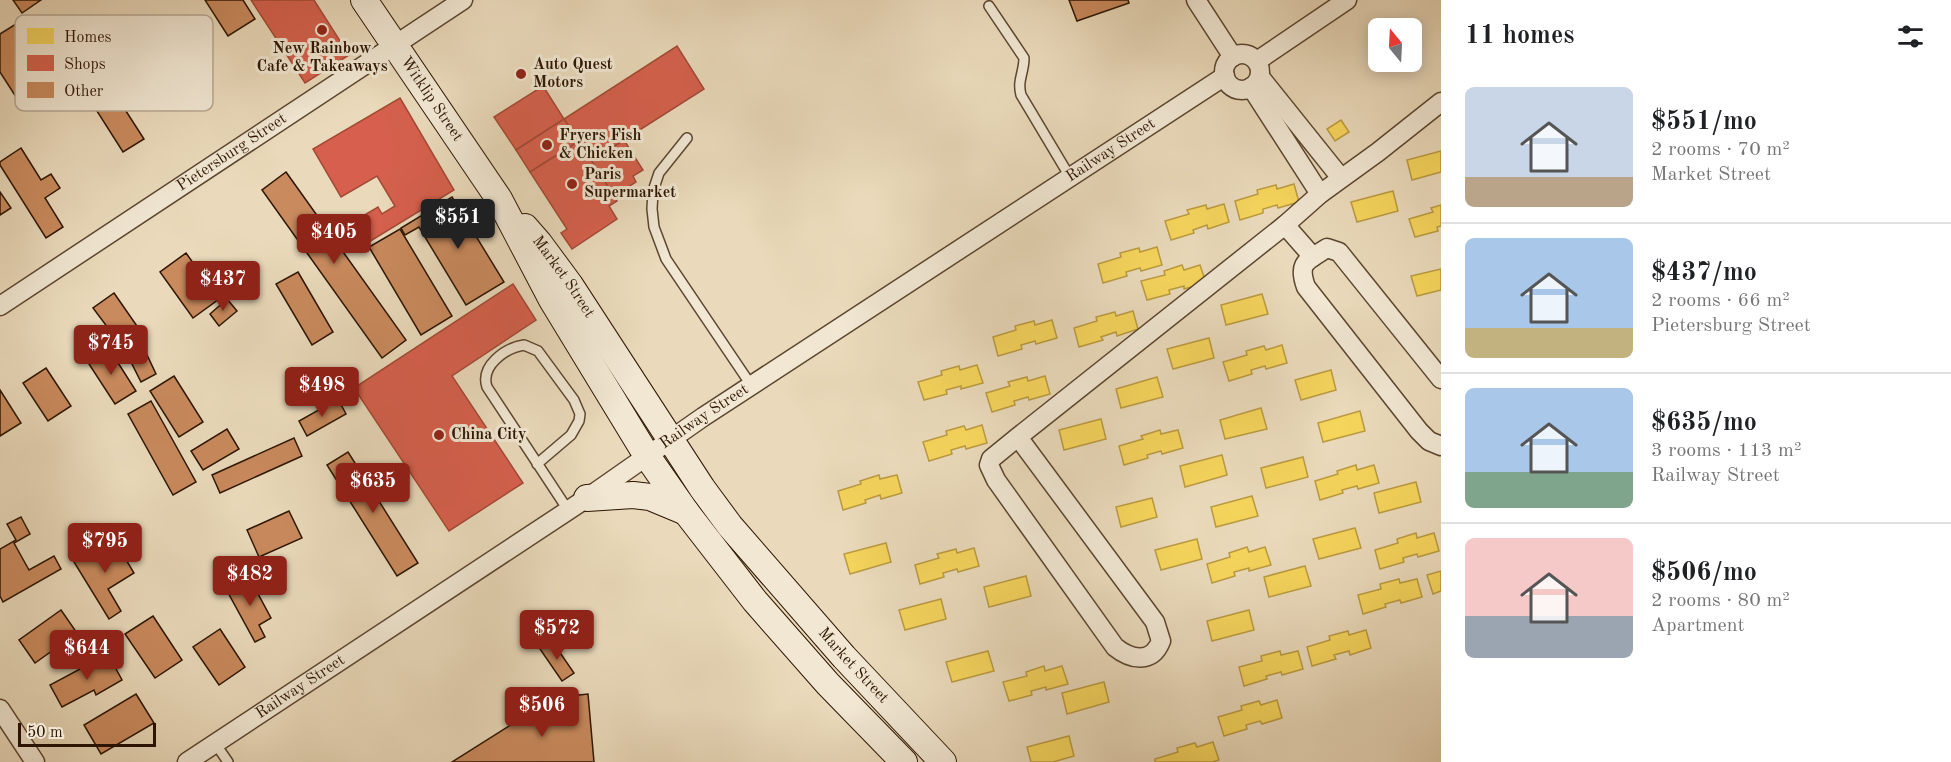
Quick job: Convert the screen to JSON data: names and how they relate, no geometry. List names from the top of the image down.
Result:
{
  "streets": {
    "main road": ["Witklip Street", "Market Street"],
    "street": ["Railway Street", "Pietersburg Street"]
  },
  "crossings": [
    ["Witklip Street", "Pietersburg Street"],
    ["Witklip Street", "Market Street"],
    ["Railway Street", "Market Street"]
  ],
  "places": [
    "New Rainbow Cafe & Takeaways",
    "Auto Quest Motors",
    "Fryers Fish & Chicken",
    "Paris Supermarket",
    "China City"
  ],
  "legend": ["Homes", "Shops", "Other"],
  "scale_bar": "50 m",
  "north": "top",
  "page": {
    "heading": "11 homes",
    "list": [
      {
        "name": "$551/mo",
        "note": "2 rooms · 70 m² · Market Street"
      },
      {
        "name": "$437/mo",
        "note": "2 rooms · 66 m² · Pietersburg Street"
      },
      {
        "name": "$635/mo",
        "note": "3 rooms · 113 m² · Railway Street"
      },
      {
        "name": "$506/mo",
        "note": "2 rooms · 80 m² · Apartment"
      }
    ],
    "price": [
      "$551",
      "$405",
      "$437",
      "$745",
      "$498",
      "$635",
      "$795",
      "$482",
      "$572",
      "$644",
      "$506"
    ],
    "scale": "50 m"
  }
}
